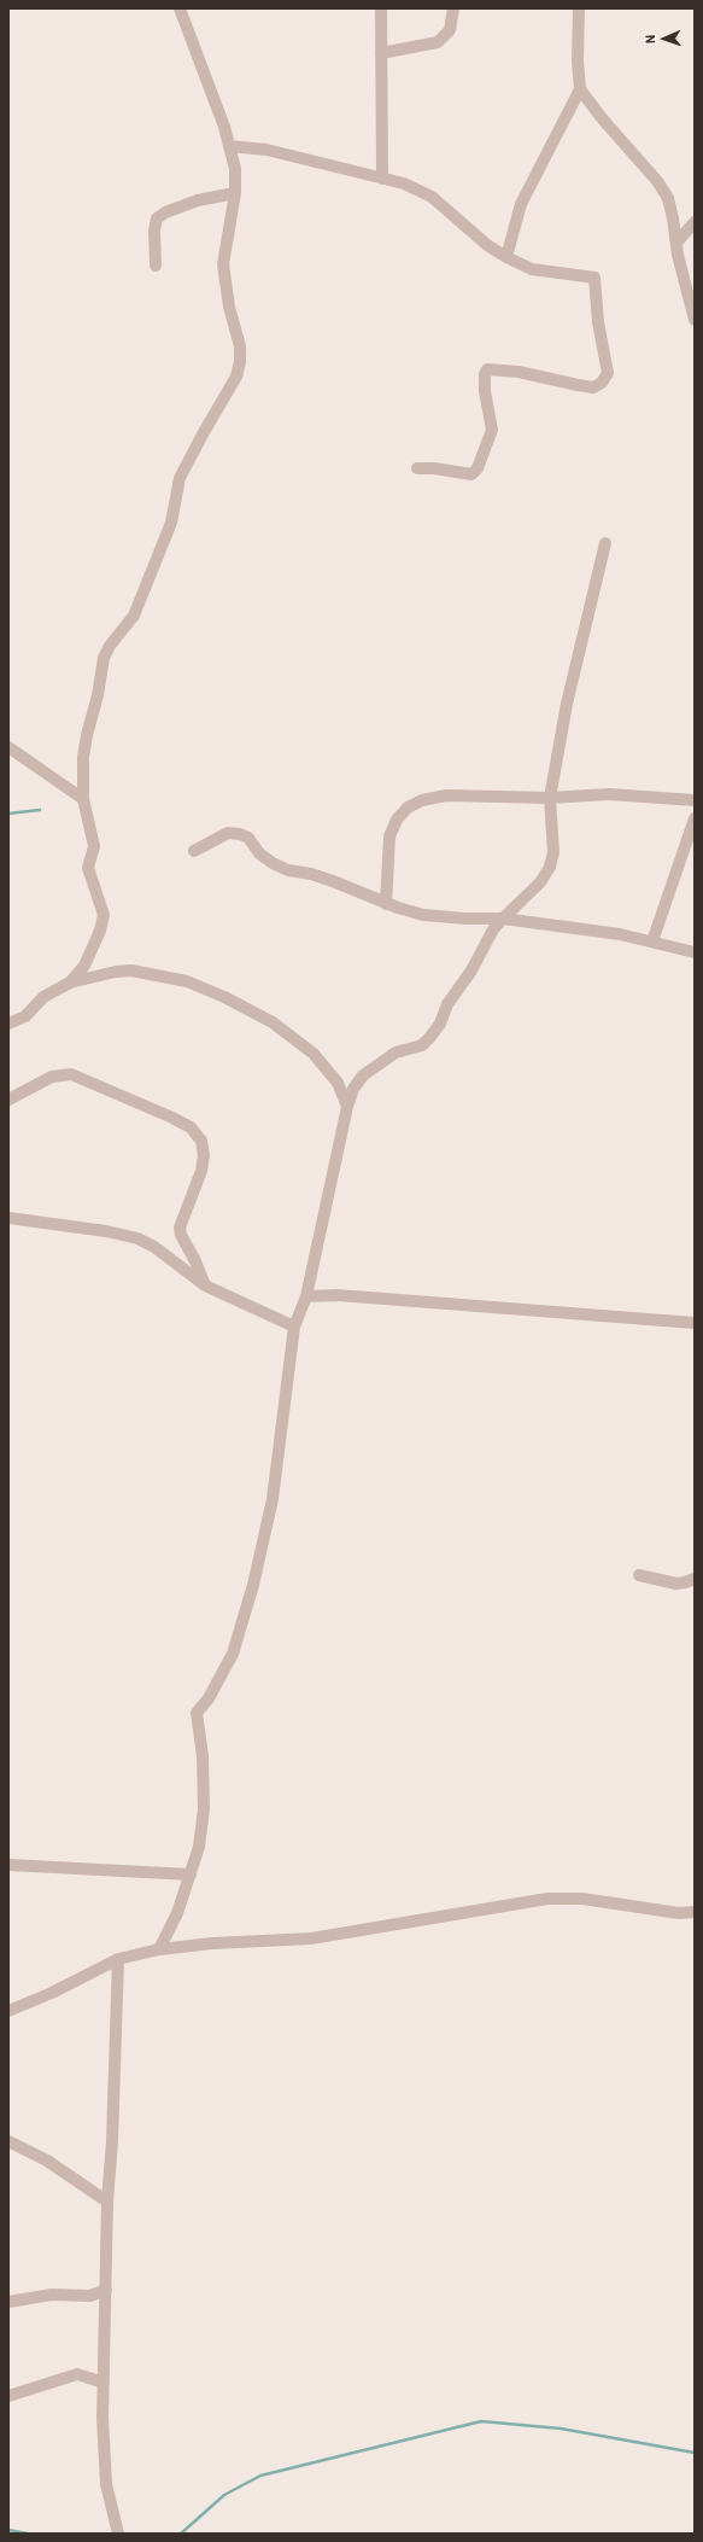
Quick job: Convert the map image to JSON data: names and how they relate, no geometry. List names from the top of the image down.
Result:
{
  "north": "left"
}
